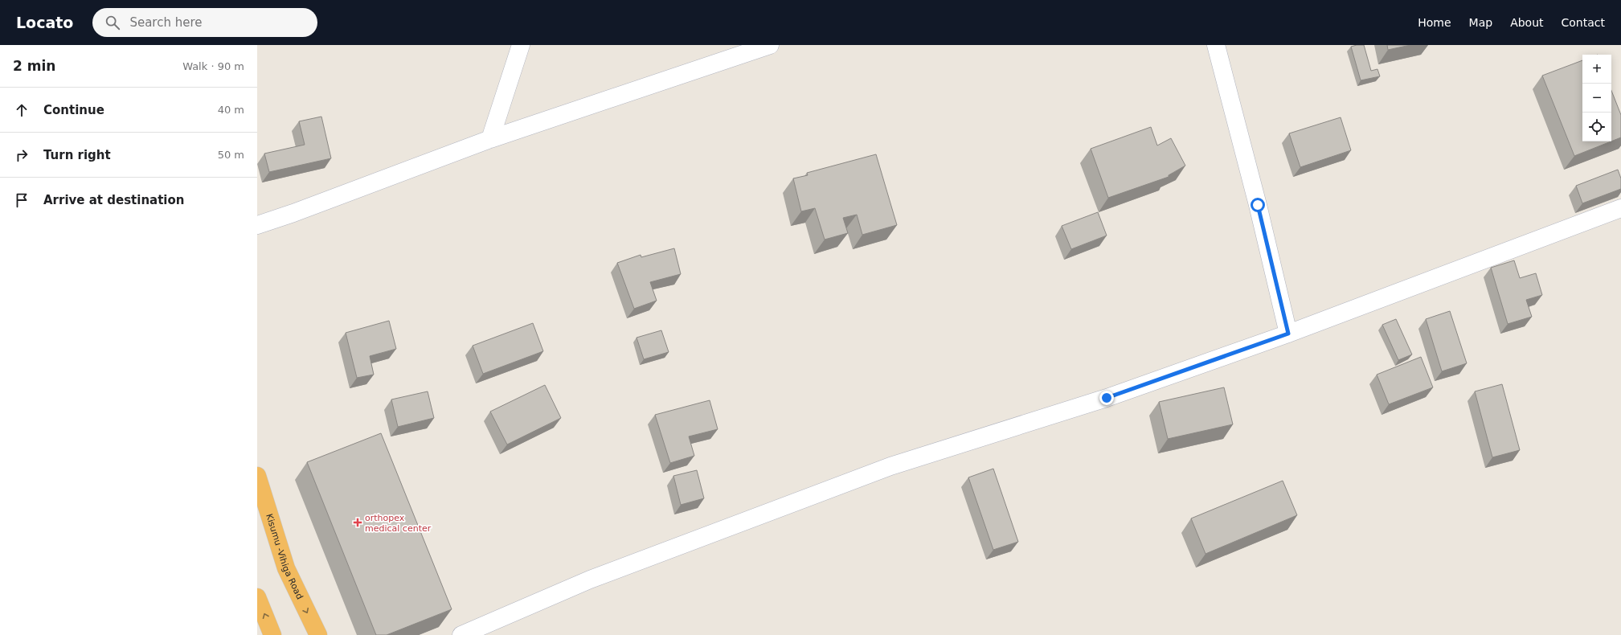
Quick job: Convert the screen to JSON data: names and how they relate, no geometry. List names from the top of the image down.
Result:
{
  "streets": {
    "highway": ["Kisumu -Vihiga Road"]
  },
  "one_way": ["Kisumu -Vihiga Road"],
  "places": {
    "health": ["orthopex medical center"]
  },
  "page": {
    "header": "Locato",
    "search": "Search here",
    "nav": [
      "Home",
      "Map",
      "About",
      "Contact"
    ],
    "heading": ["2 min", "Walk · 90 m"],
    "map_buttons": ["+", "−"],
    "list": [
      ["Continue", "40 m"],
      ["Turn right", "50 m"],
      "Arrive at destination"
    ]
  }
}
